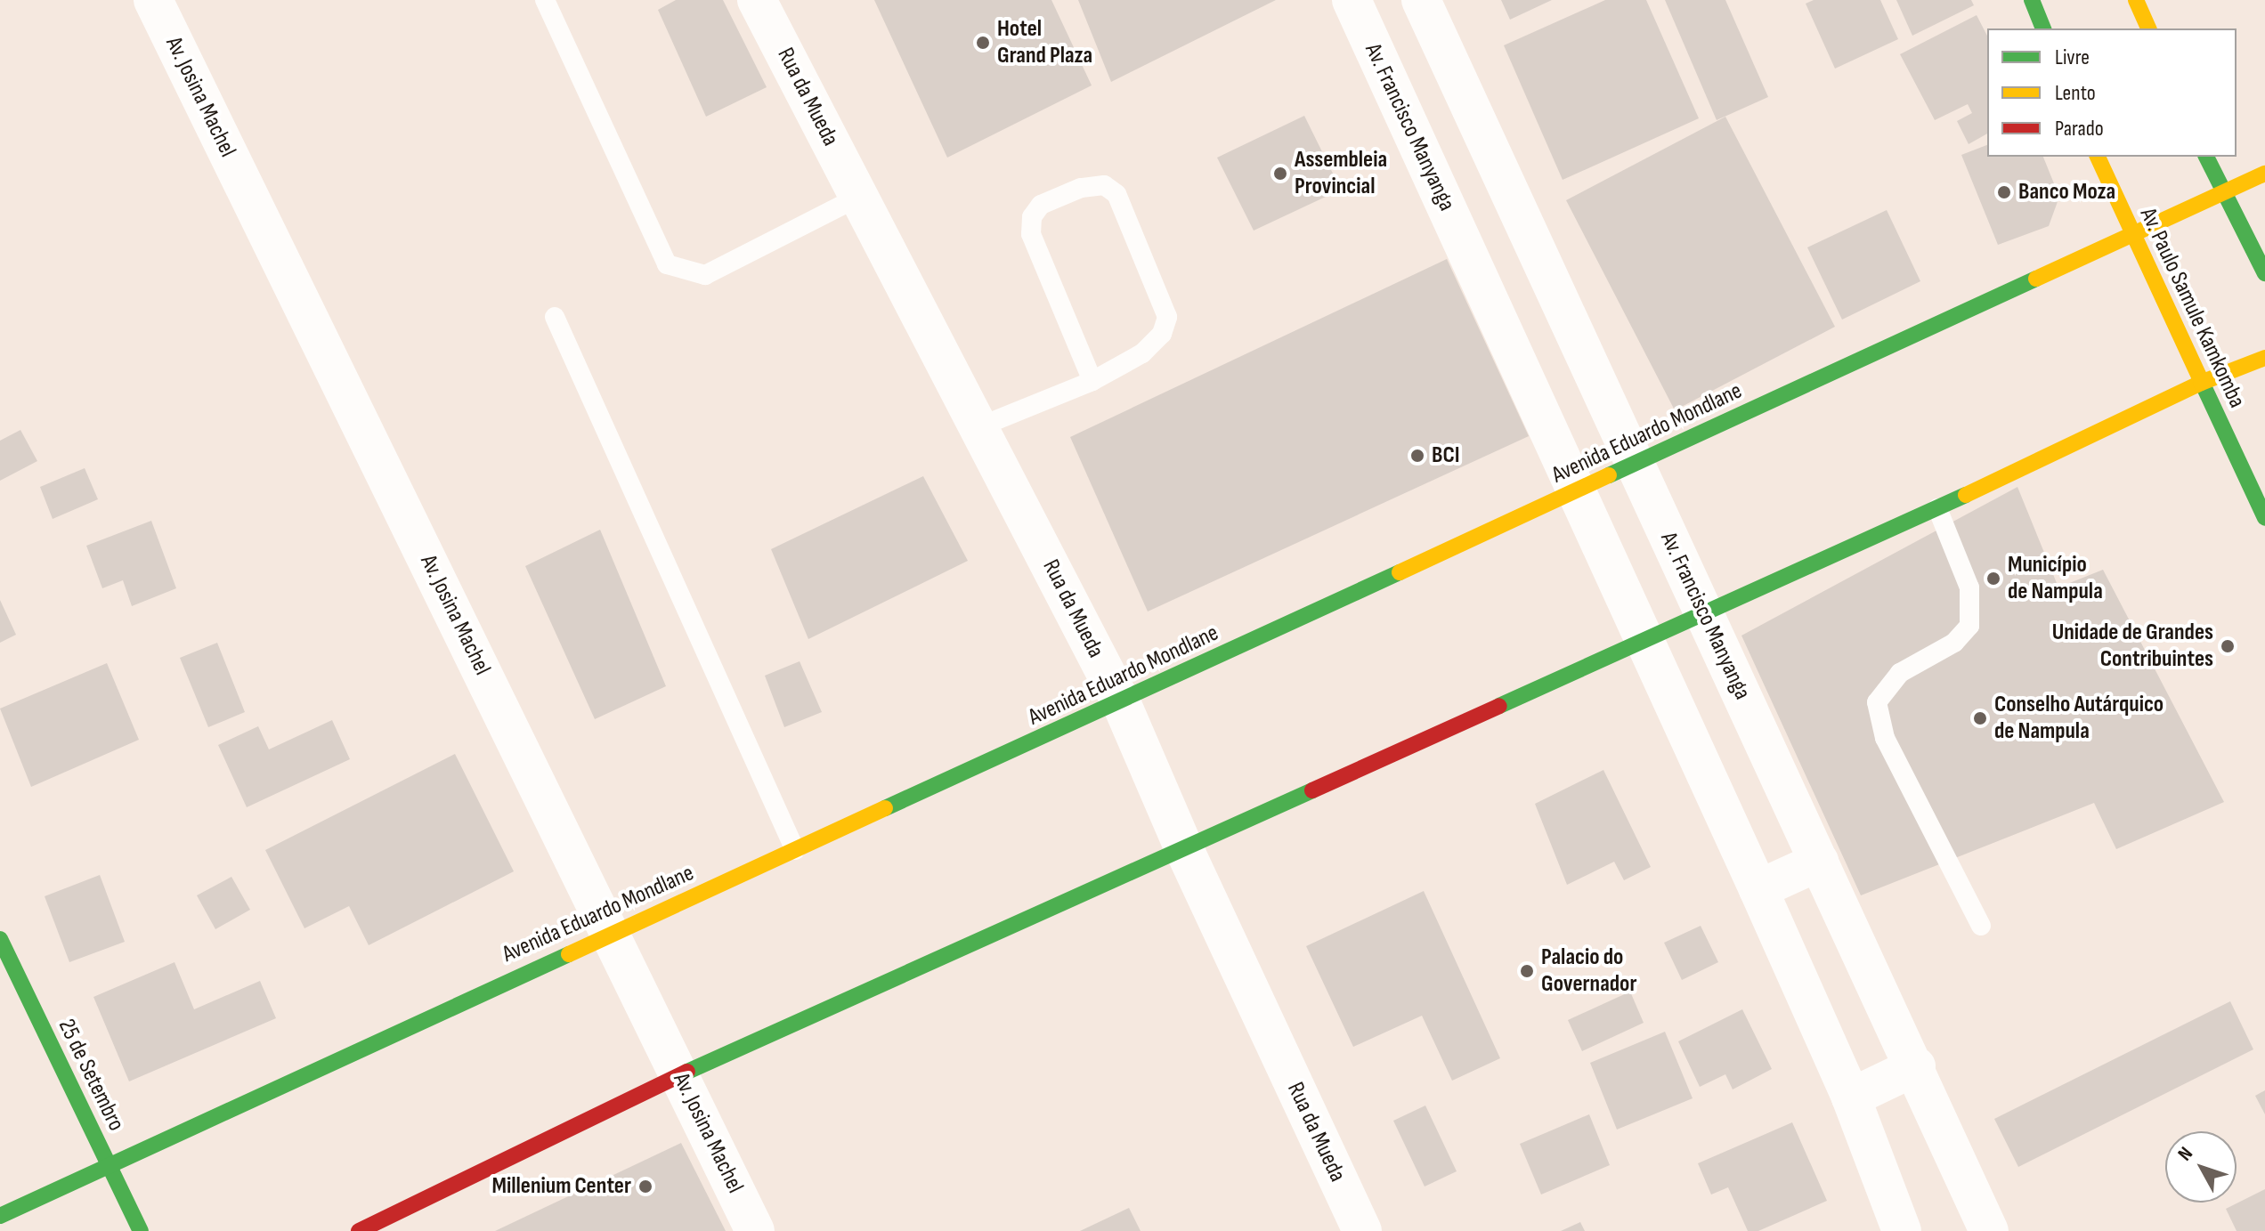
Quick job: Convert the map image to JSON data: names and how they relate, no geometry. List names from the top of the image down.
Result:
{
  "streets": {
    "main road": ["Av. Paulo Samule Kamkomba", "Avenida Eduardo Mondlane", "25 de Setembro"],
    "street": ["Av. Josina Machel", "Rua da Mueda", "Av. Francisco Manyanga"]
  },
  "crossings": [
    ["Av. Josina Machel", "Avenida Eduardo Mondlane"],
    ["Rua da Mueda", "Avenida Eduardo Mondlane"],
    ["Av. Francisco Manyanga", "Avenida Eduardo Mondlane"],
    ["Av. Paulo Samule Kamkomba", "Avenida Eduardo Mondlane"],
    ["Avenida Eduardo Mondlane", "25 de Setembro"]
  ],
  "places": [
    "Hotel Grand Plaza",
    "Assembleia Provincial",
    "Banco Moza",
    "BCI",
    "Município de Nampula",
    "Unidade de Grandes Contribuintes",
    "Conselho Autárquico de Nampula",
    "Palacio do Governador",
    "Millenium Center"
  ],
  "legend": ["Livre", "Lento", "Parado"],
  "north": "top left"
}
